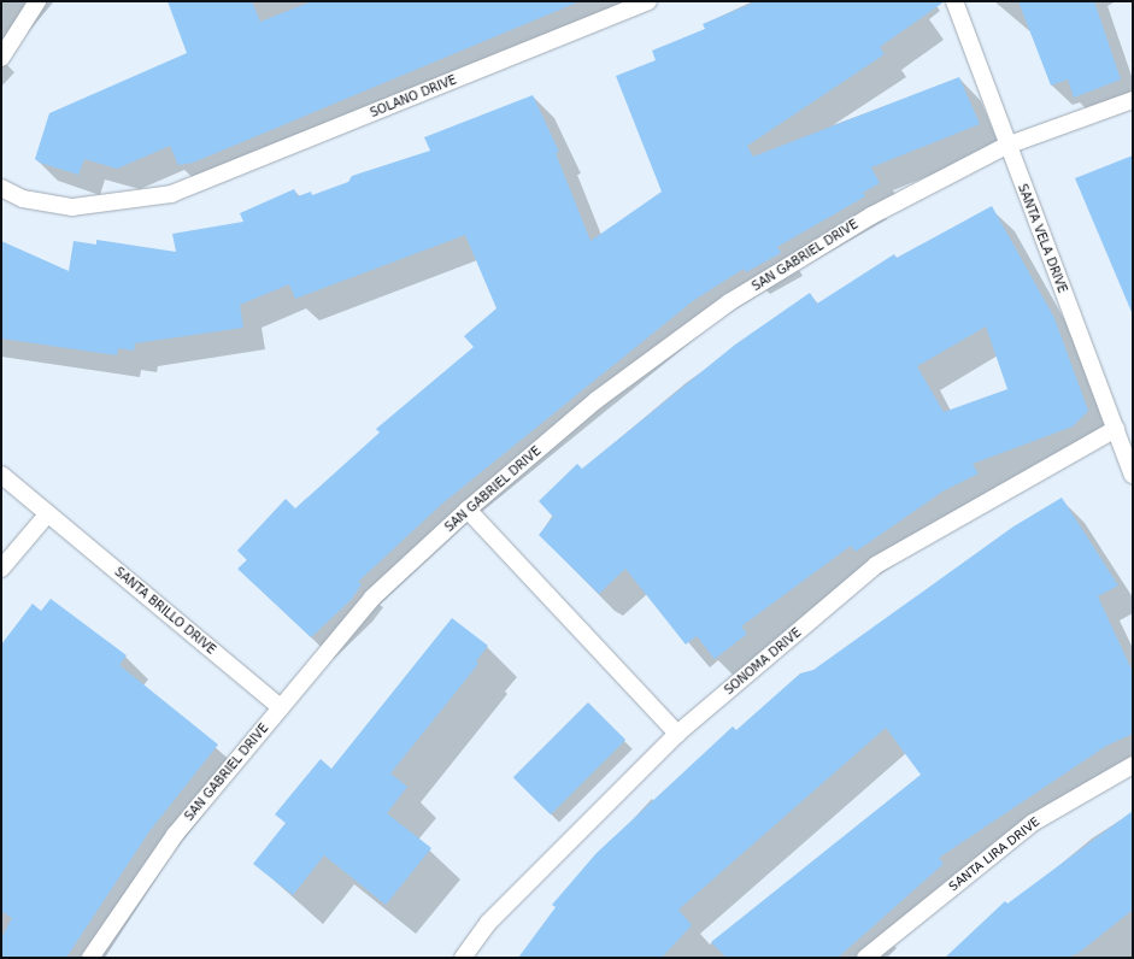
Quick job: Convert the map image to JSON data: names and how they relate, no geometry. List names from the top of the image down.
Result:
{
  "streets": {
    "lane": [
      "SOLANO DRIVE",
      "SANTA VELA DRIVE",
      "SAN GABRIEL DRIVE",
      "SANTA BRILLO DRIVE",
      "SONOMA DRIVE",
      "SANTA LIRA DRIVE"
    ]
  },
  "crossings": [
    ["SANTA VELA DRIVE", "SAN GABRIEL DRIVE"],
    ["SANTA VELA DRIVE", "SONOMA DRIVE"],
    ["SAN GABRIEL DRIVE", "SANTA BRILLO DRIVE"]
  ]
}
